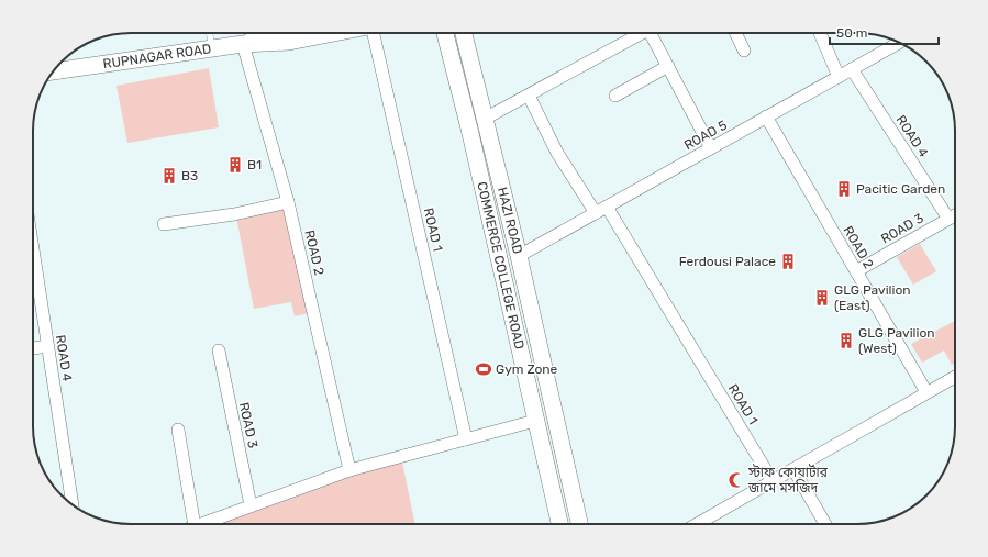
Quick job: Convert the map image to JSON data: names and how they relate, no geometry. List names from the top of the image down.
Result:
{
  "streets": {
    "street": [
      "RUPNAGAR ROAD",
      "ROAD 5",
      "ROAD 4",
      "HAZI ROAD",
      "ROAD 3",
      "ROAD 1",
      "ROAD 2",
      "COMMERCE COLLEGE ROAD"
    ]
  },
  "crossings": [
    ["RUPNAGAR ROAD", "ROAD 2"],
    ["ROAD 5", "ROAD 4"],
    ["ROAD 5", "HAZI ROAD"],
    ["ROAD 5", "ROAD 1"],
    ["ROAD 5", "ROAD 2"],
    ["ROAD 4", "ROAD 3"],
    ["ROAD 3", "ROAD 2"]
  ],
  "places": {
    "building": [
      "B1",
      "B3",
      "Pacitic Garden",
      "Ferdousi Palace",
      "GLG Pavilion (East)",
      "GLG Pavilion (West)"
    ],
    "sports": ["Gym Zone"],
    "mosque": ["স্টাফ কোয়ার্টার জামে মসজিদ"]
  },
  "scale_bar": "50 m"
}
